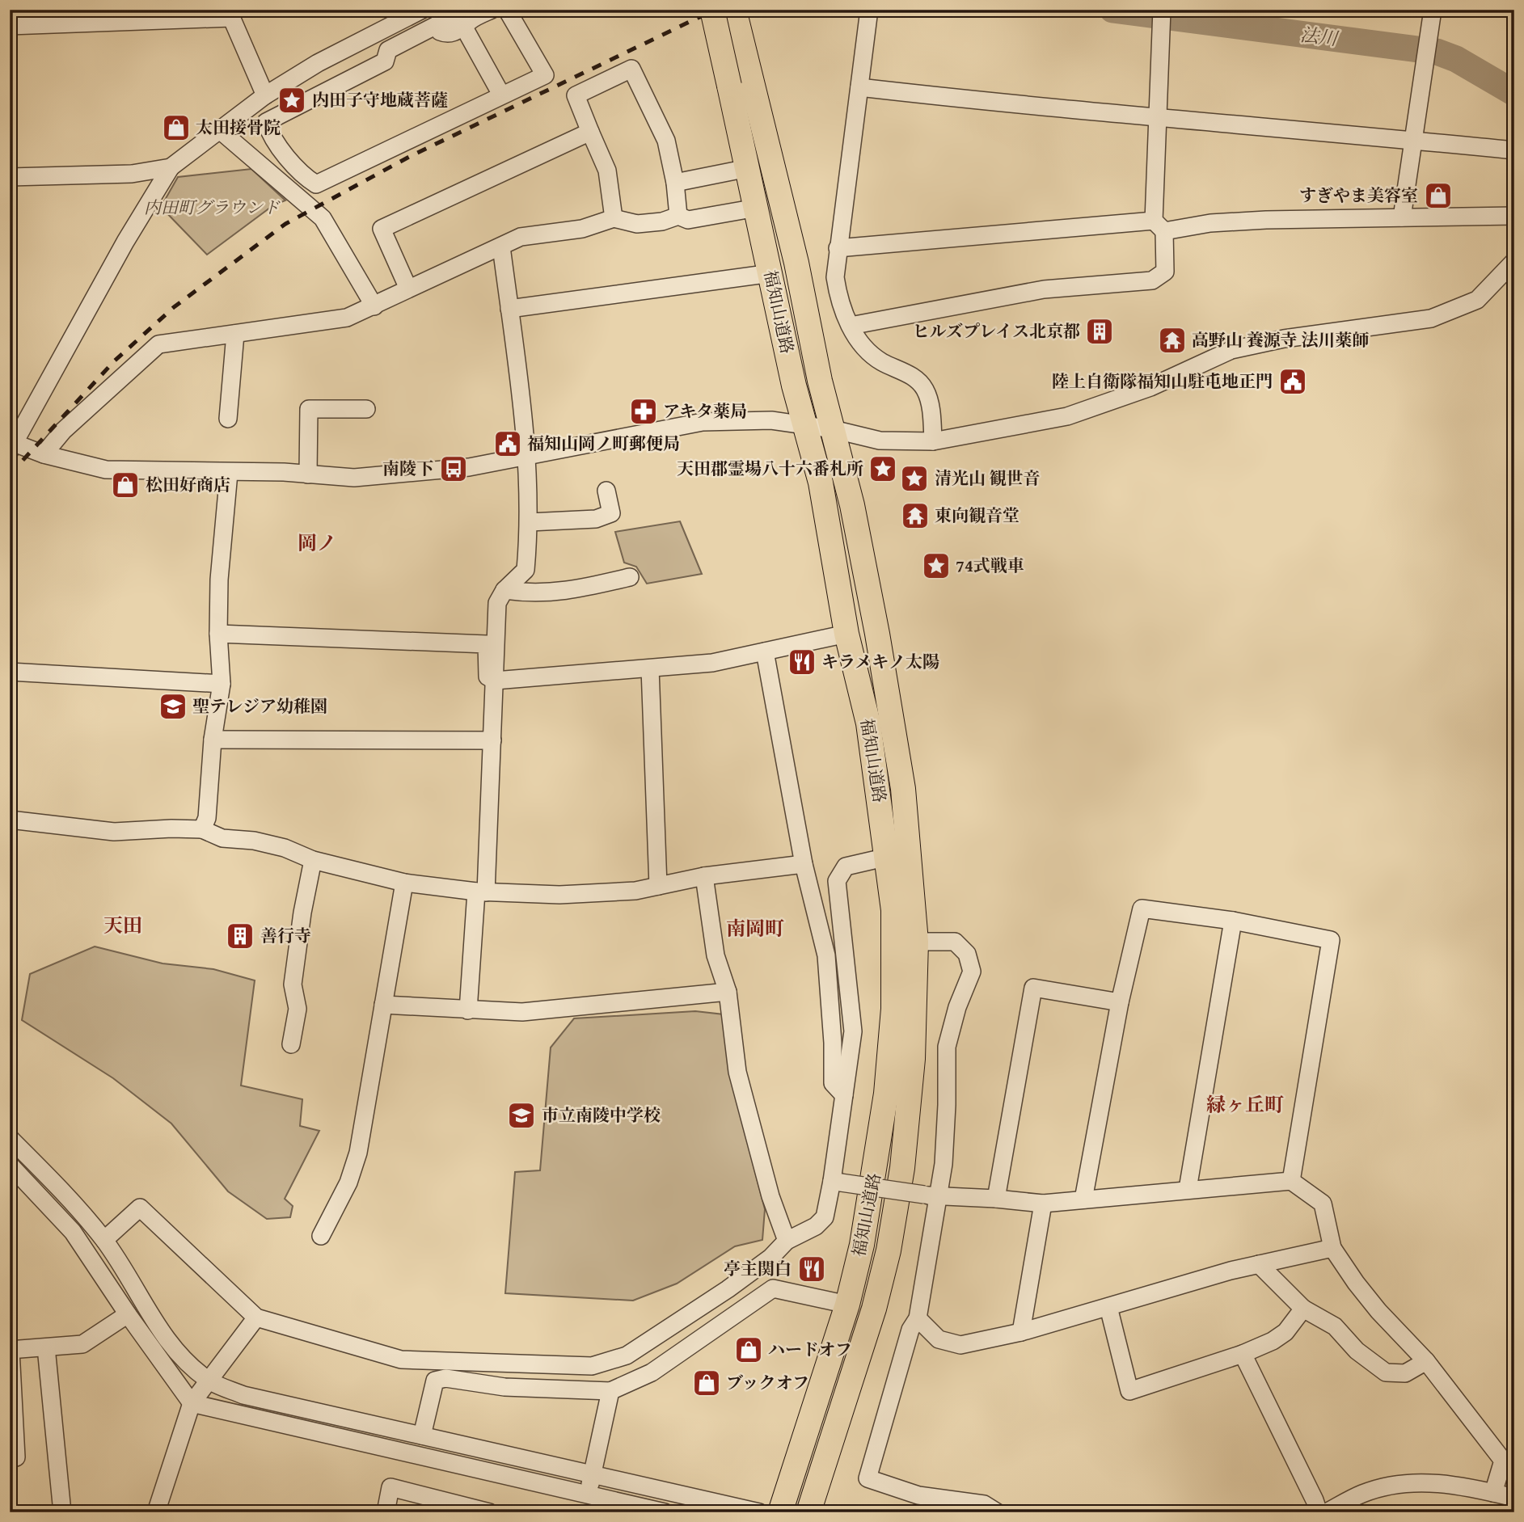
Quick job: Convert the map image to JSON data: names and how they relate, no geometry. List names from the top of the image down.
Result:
{
  "streets": {
    "highway": ["福知山道路"]
  },
  "districts": [
    "岡ノ",
    "天田",
    "南岡町",
    "緑ヶ丘町"
  ],
  "water": ["法川"],
  "parks": ["内田町グラウンド"],
  "places": {
    "place": [
      "内田子守地蔵菩薩",
      "天田郡霊場八十六番札所",
      "清光山 観世音",
      "74式戦車"
    ],
    "shop": [
      "太田接骨院",
      "すぎやま美容室",
      "松田好商店",
      "ハードオフ",
      "ブックオフ"
    ],
    "building": ["ヒルズプレイス北京都", "善行寺"],
    "temple": ["高野山 養源寺 法川薬師", "東向観音堂"],
    "public building": ["陸上自衛隊福知山駐屯地正門", "福知山岡ノ町郵便局"],
    "pharmacy": ["アキタ薬局"],
    "bus stop": ["南陵下"],
    "restaurant": ["キラメキノ太陽", "亭主関白"],
    "school or university": ["聖テレジア幼稚園", "市立南陵中学校"]
  }
}
